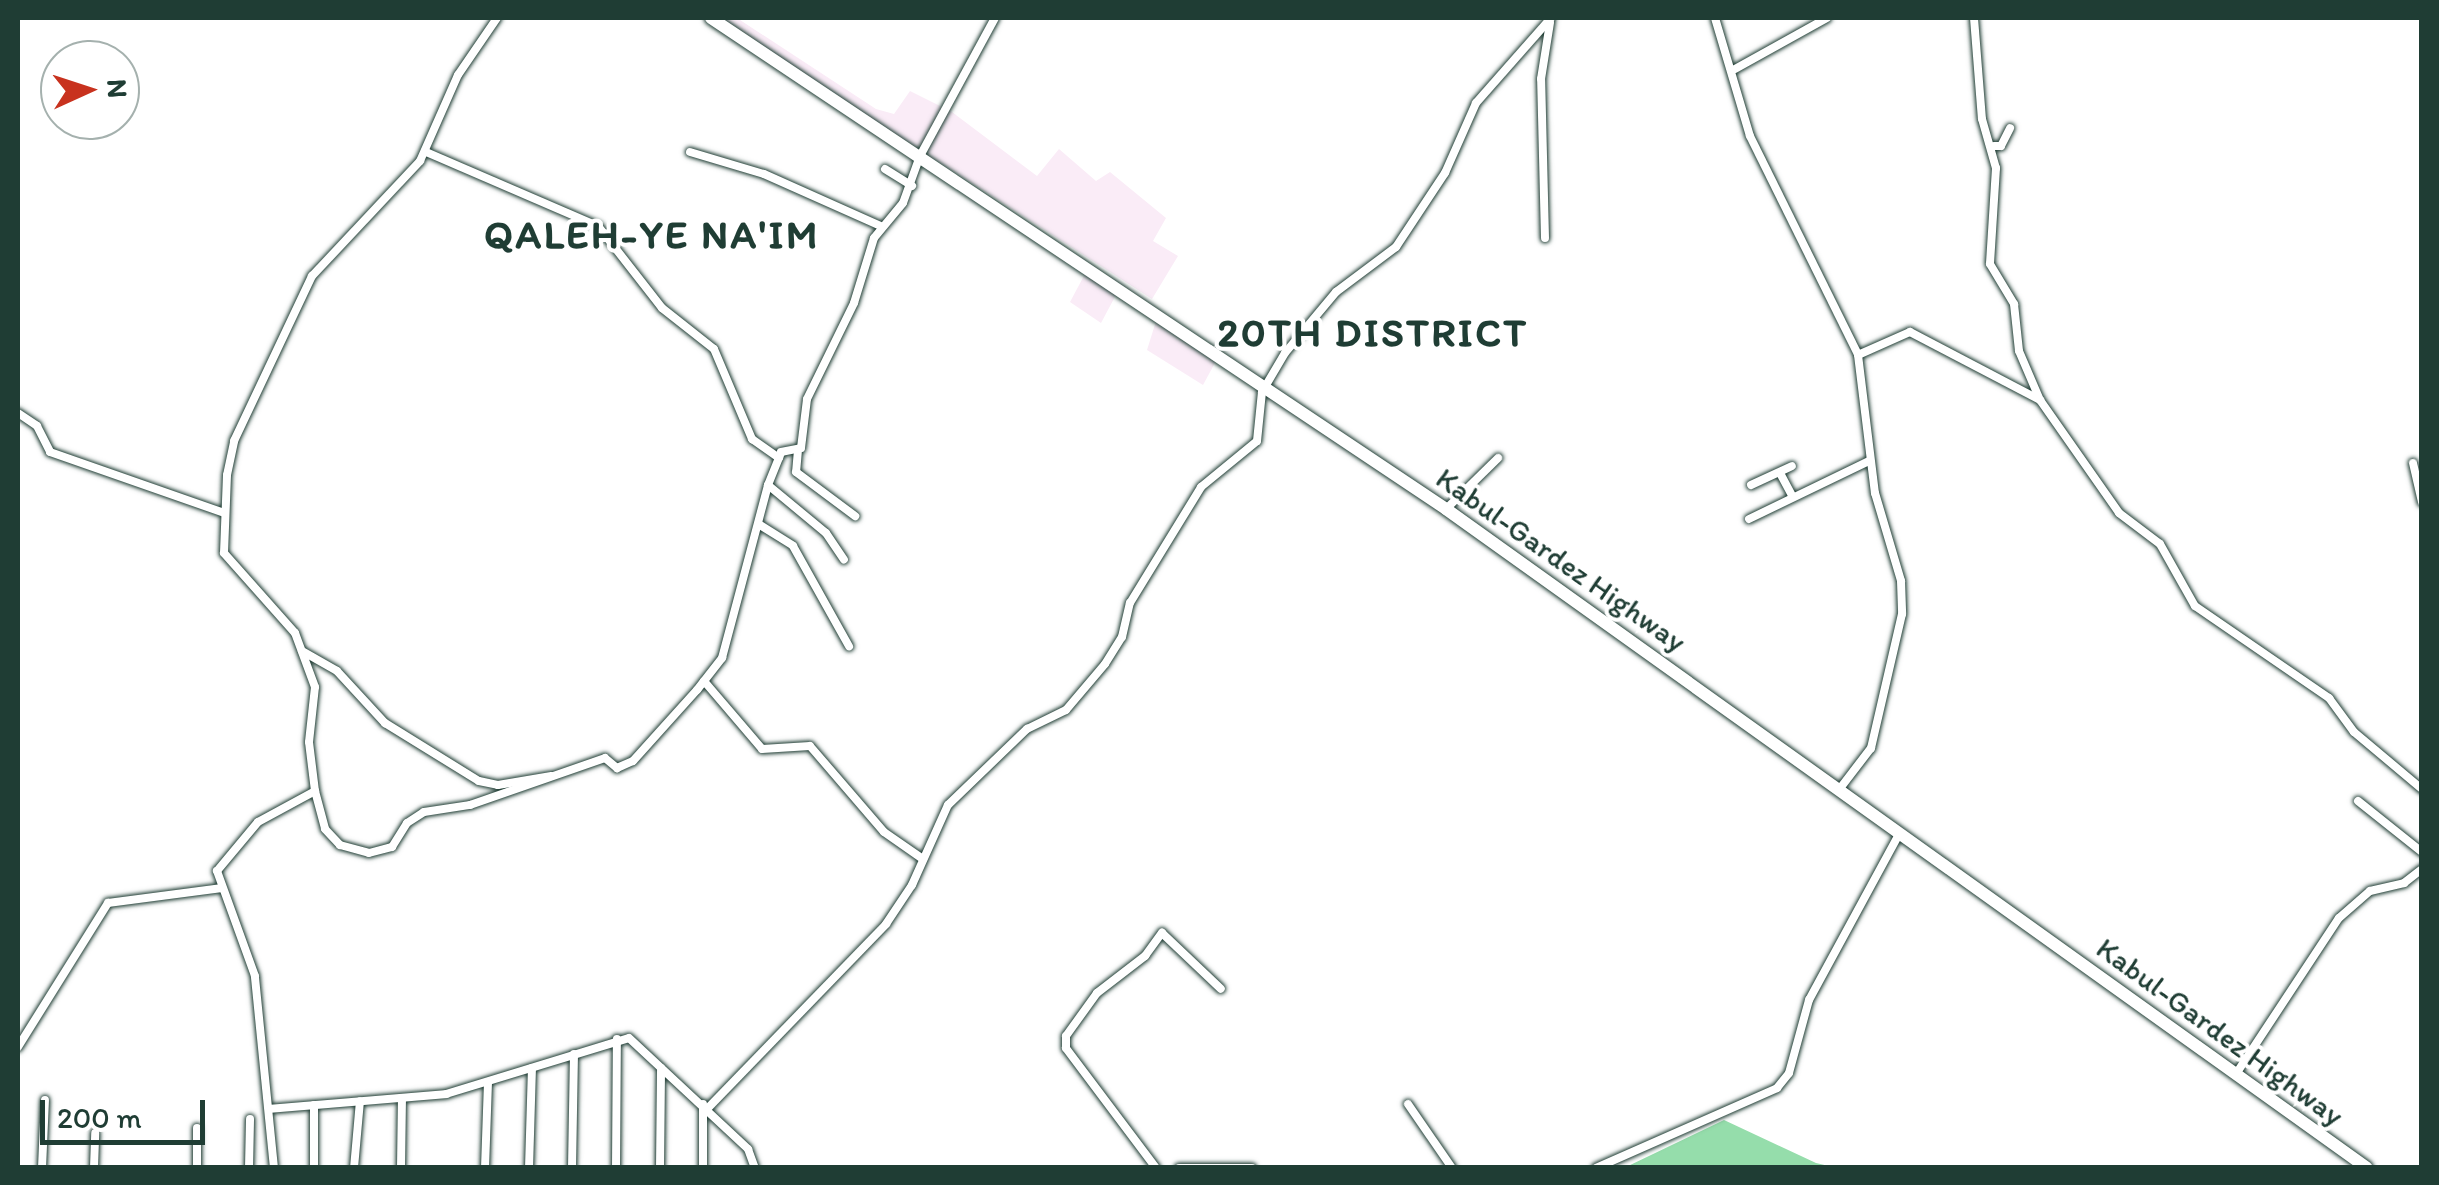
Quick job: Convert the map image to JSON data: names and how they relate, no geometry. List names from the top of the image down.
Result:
{
  "streets": {
    "highway": ["Kabul-Gardez Highway"]
  },
  "districts": ["QALEH-YE NA'IM", "20TH DISTRICT"],
  "scale_bar": "200 m",
  "north": "right"
}
